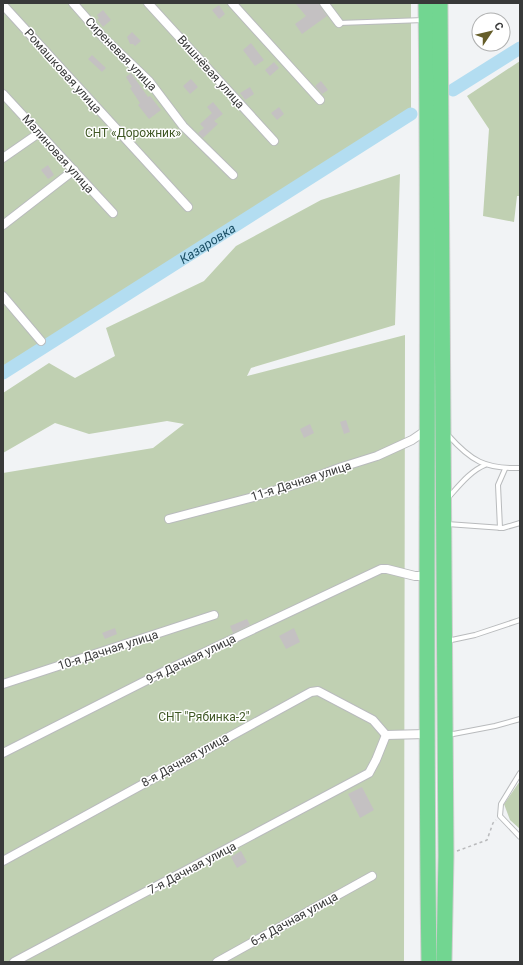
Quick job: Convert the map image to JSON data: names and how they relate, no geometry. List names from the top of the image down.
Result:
{
  "streets": {
    "street": [
      "Сиреневая улица",
      "Ромашковая улица",
      "Вишнёвая улица",
      "Малиновая улица",
      "11-я Дачная улица",
      "10-я Дачная улица",
      "9-я Дачная улица",
      "8-я Дачная улица",
      "7-я Дачная улица",
      "6-я Дачная улица"
    ]
  },
  "crossings": [
    ["8-я Дачная улица", "7-я Дачная улица"]
  ],
  "water": ["Казаровка"],
  "parks": ["СНТ «Дорожник»", "СНТ \"Рябинка-2\""],
  "north": "top right"
}
